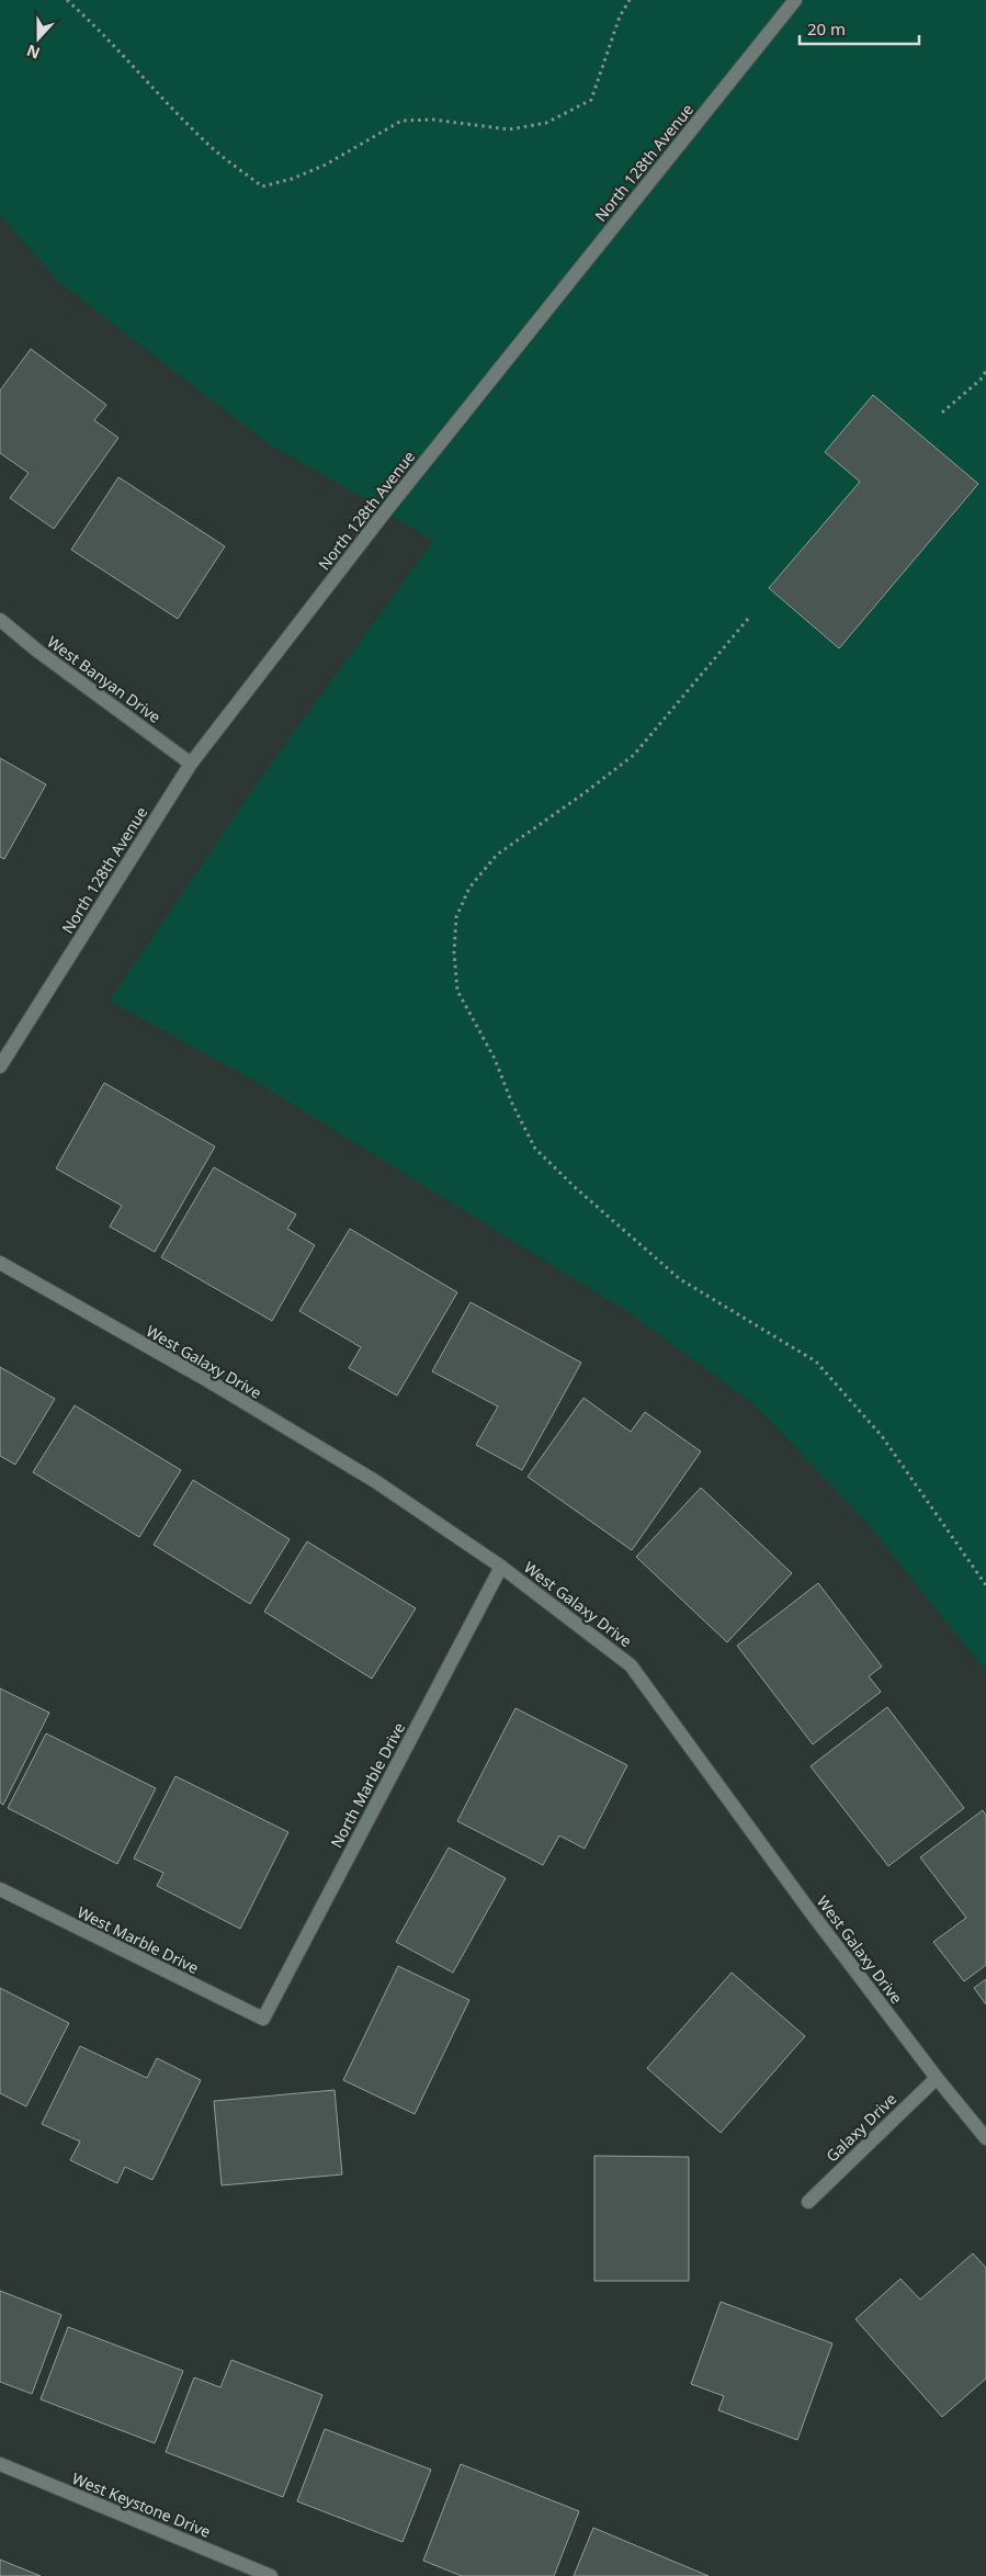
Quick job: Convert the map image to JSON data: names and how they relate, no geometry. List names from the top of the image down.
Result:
{
  "streets": {
    "street": [
      "North 128th Avenue",
      "West Banyan Drive",
      "West Galaxy Drive",
      "North Marble Drive",
      "West Marble Drive",
      "Galaxy Drive",
      "West Keystone Drive"
    ]
  },
  "crossings": [
    ["North 128th Avenue", "West Banyan Drive"],
    ["West Galaxy Drive", "North Marble Drive"],
    ["West Galaxy Drive", "Galaxy Drive"],
    ["North Marble Drive", "West Marble Drive"]
  ],
  "scale_bar": "20 m",
  "north": "bottom"
}
